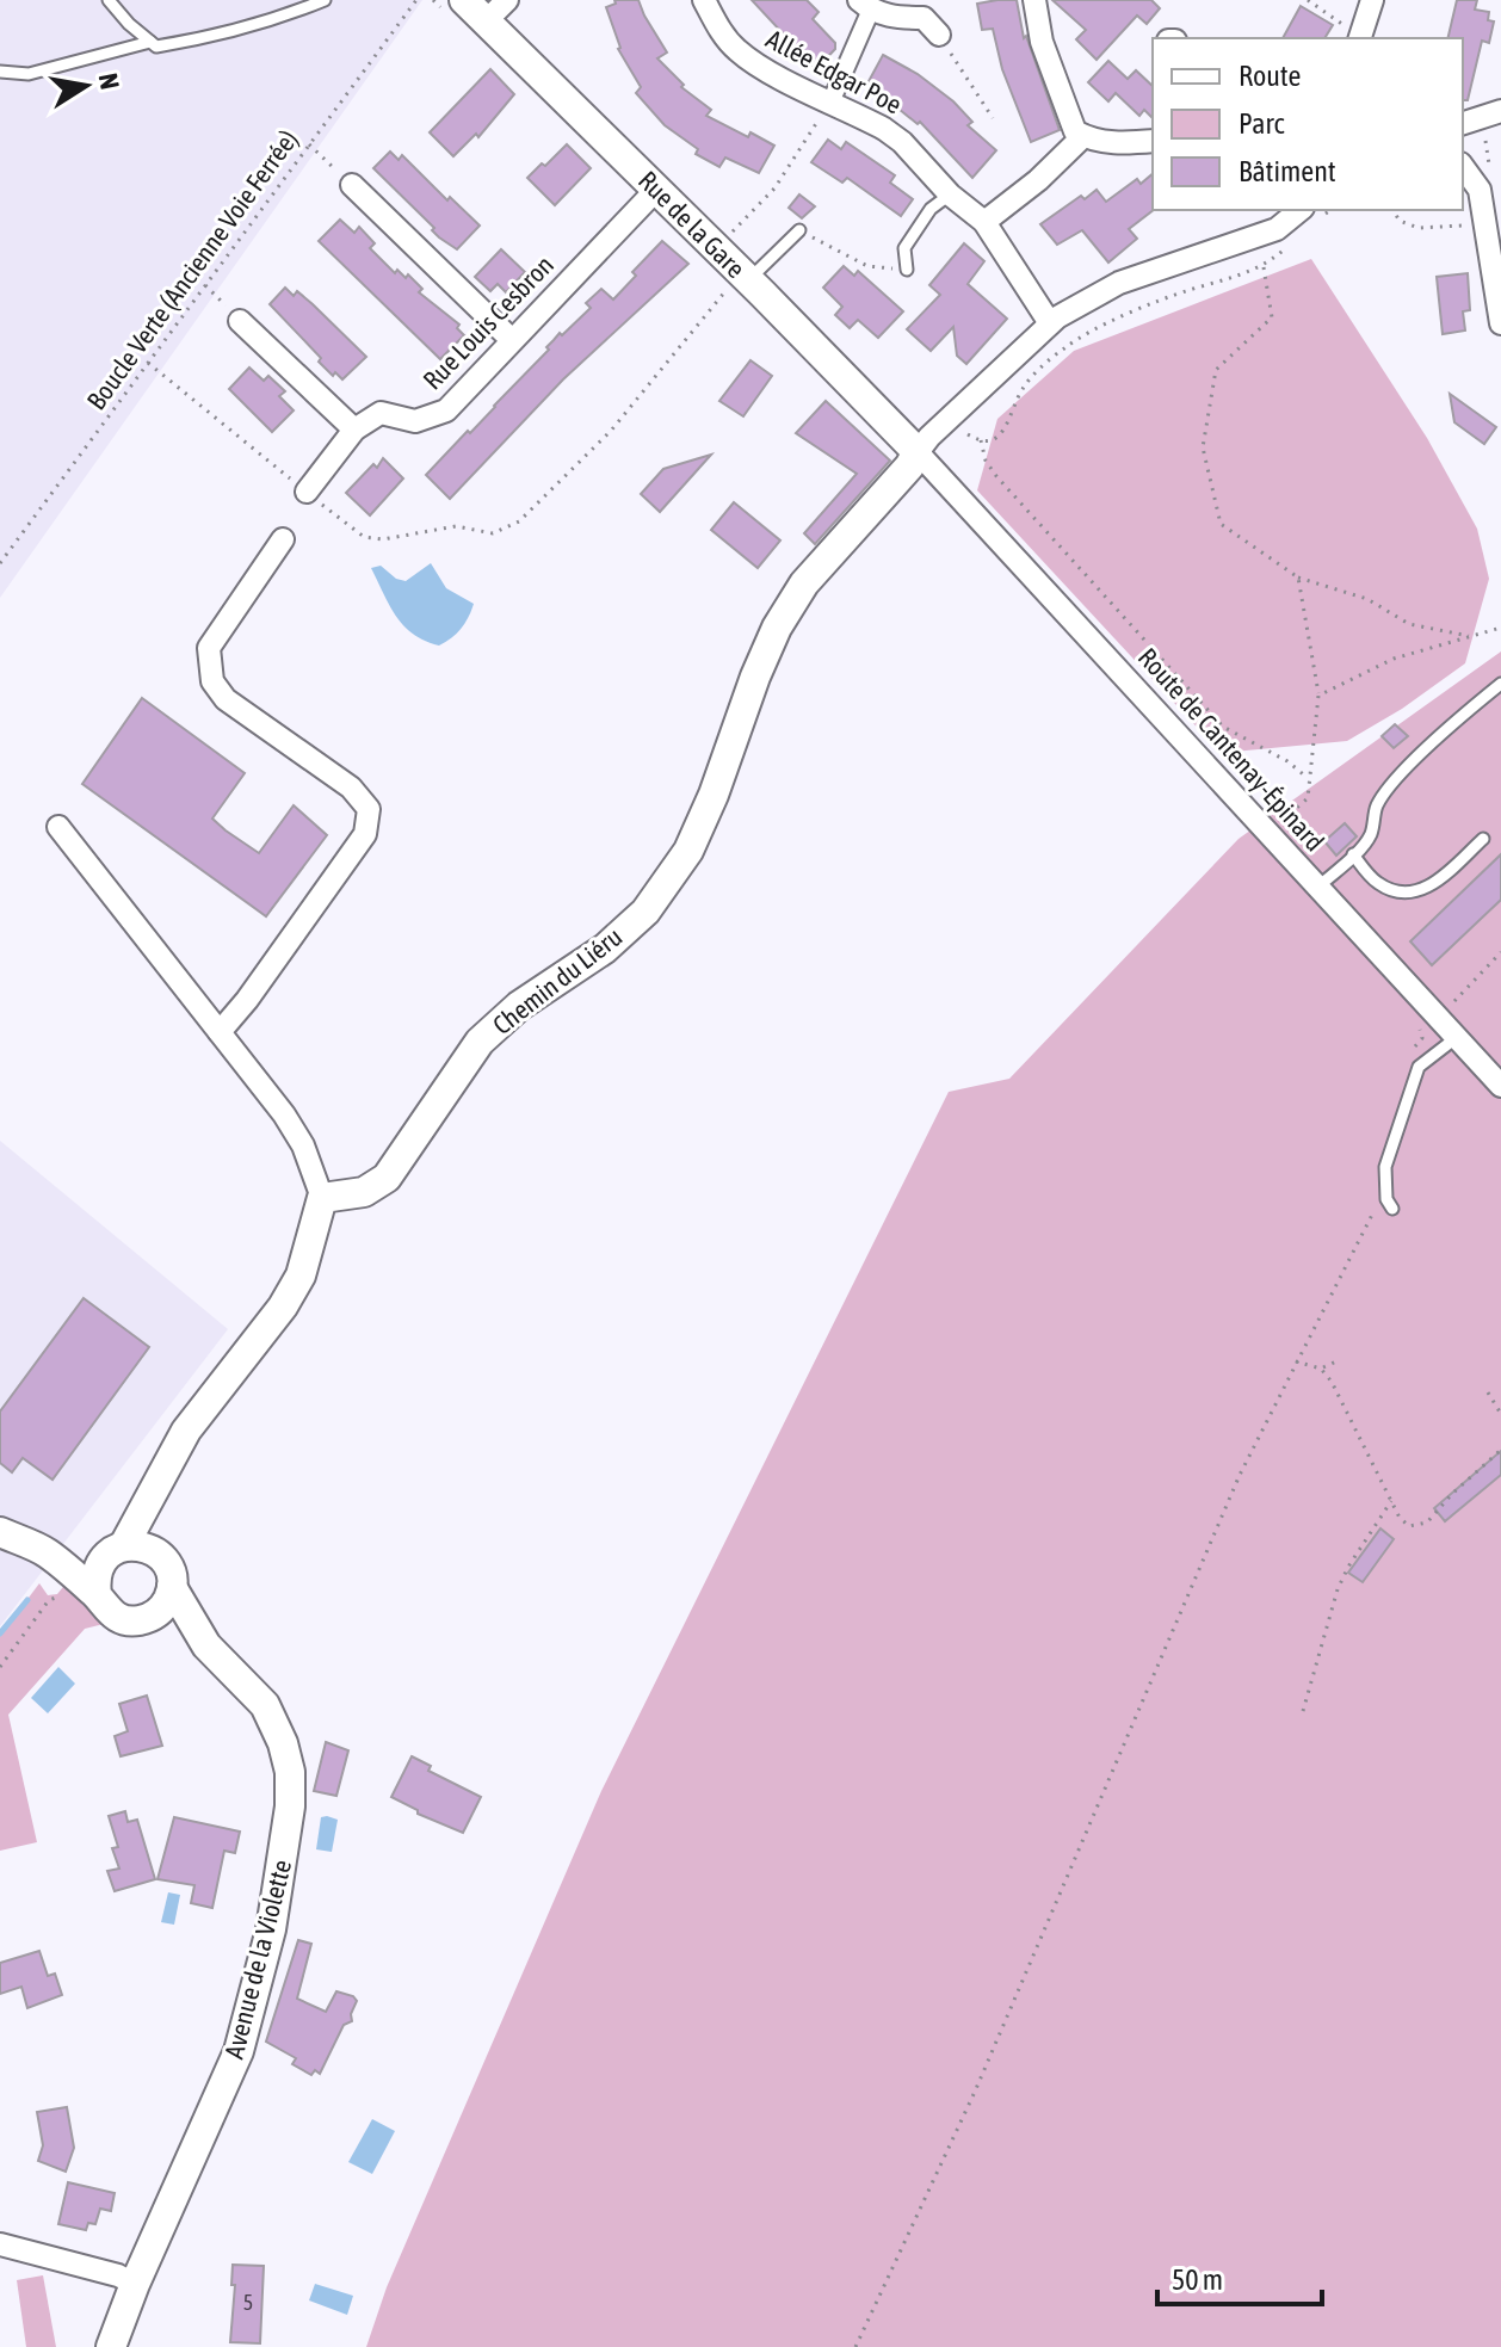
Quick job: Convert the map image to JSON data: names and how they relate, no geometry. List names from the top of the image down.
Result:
{
  "streets": {
    "street": [
      "Allée Edgar Poe",
      "Rue de la Gare",
      "Rue Louis Cesbron",
      "Route de Cantenay-Épinard",
      "Chemin du Liéru",
      "Avenue de la Violette"
    ],
    "path": ["Boucle Verte (Ancienne Voie Ferrée)"]
  },
  "crossings": [
    ["Rue de la Gare", "Rue Louis Cesbron"],
    ["Rue de la Gare", "Route de Cantenay-Épinard"],
    ["Rue de la Gare", "Chemin du Liéru"],
    ["Route de Cantenay-Épinard", "Chemin du Liéru"]
  ],
  "house_numbers": ["5"],
  "legend": ["Route", "Parc", "Bâtiment"],
  "scale_bar": "50 m",
  "north": "right"
}
